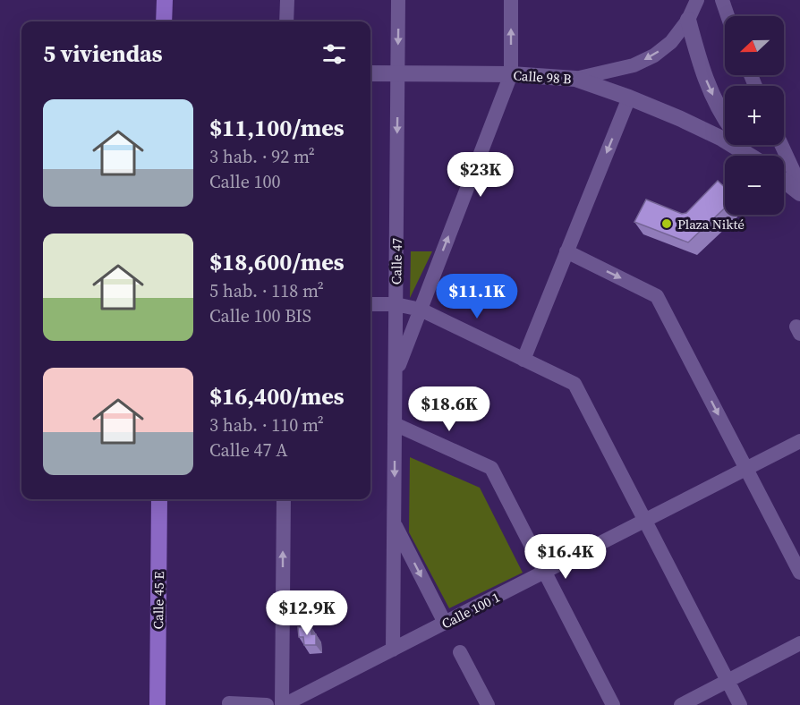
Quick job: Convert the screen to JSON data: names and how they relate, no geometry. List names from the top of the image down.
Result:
{
  "streets": {
    "main road": ["Calle 45 E"],
    "street": ["Calle 98 B", "Calle 47", "Calle 100 1"]
  },
  "crossings": [
    ["Calle 98 B", "Calle 47"],
    ["Calle 47", "Calle 100 1"]
  ],
  "places": ["Plaza Nikté"],
  "north": "left",
  "page": {
    "map_buttons": ["+", "−"],
    "heading": "5 viviendas",
    "list": [
      {
        "name": "$11,100/mes",
        "note": "3 hab. · 92 m² · Calle 100"
      },
      {
        "name": "$18,600/mes",
        "note": "5 hab. · 118 m² · Calle 100 BIS"
      },
      {
        "name": "$16,400/mes",
        "note": "3 hab. · 110 m² · Calle 47 A"
      }
    ],
    "price": [
      "$23K",
      "$11.1K",
      "$18.6K",
      "$16.4K",
      "$12.9K"
    ]
  }
}
